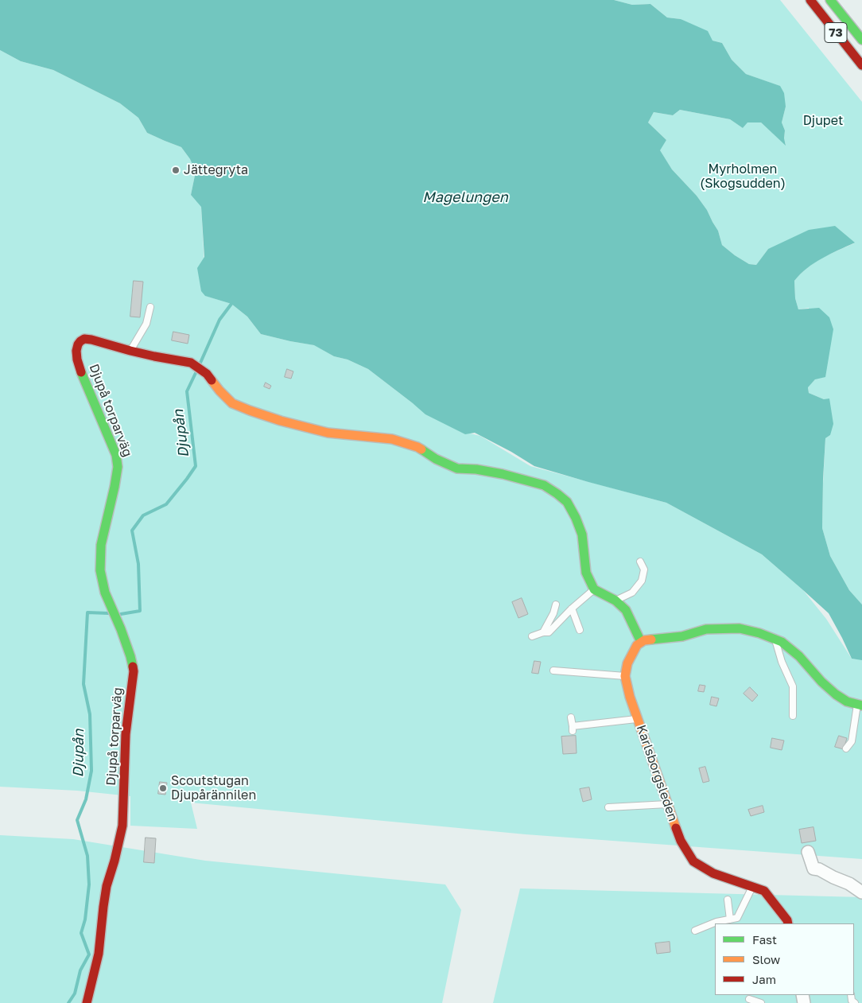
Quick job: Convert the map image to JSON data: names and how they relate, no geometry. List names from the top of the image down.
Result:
{
  "streets": {
    "main road": ["73", "Djupå torparväg", "Karlsborgsleden"]
  },
  "water": ["Magelungen", "Djupån"],
  "parks": ["Djupet", "Myrholmen (Skogsudden)"],
  "places": ["Jättegryta", "Scoutstugan Djupårännilen"],
  "legend": ["Fast", "Slow", "Jam"]
}
